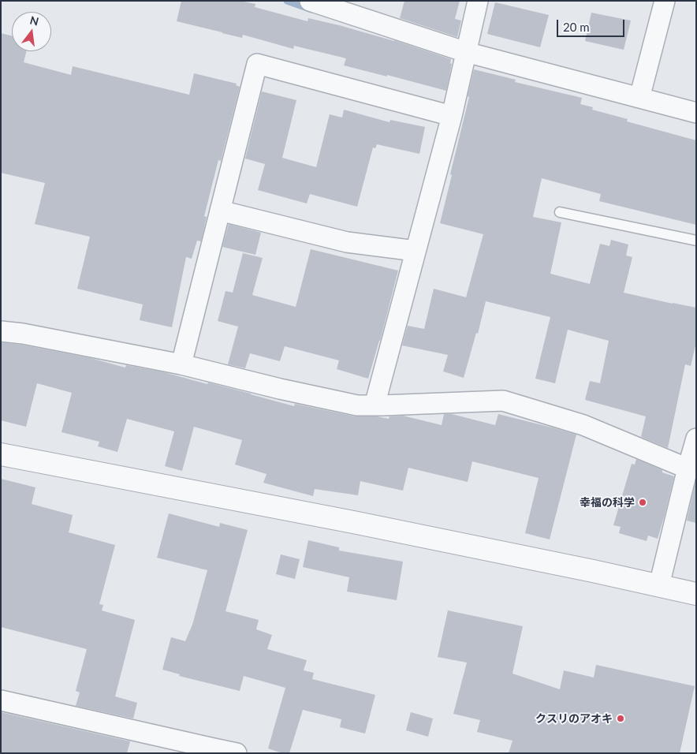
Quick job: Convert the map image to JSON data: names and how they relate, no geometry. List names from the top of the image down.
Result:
{
  "places": ["幸福の科学", "クスリのアオキ"],
  "scale_bar": "20 m",
  "north": "top"
}
